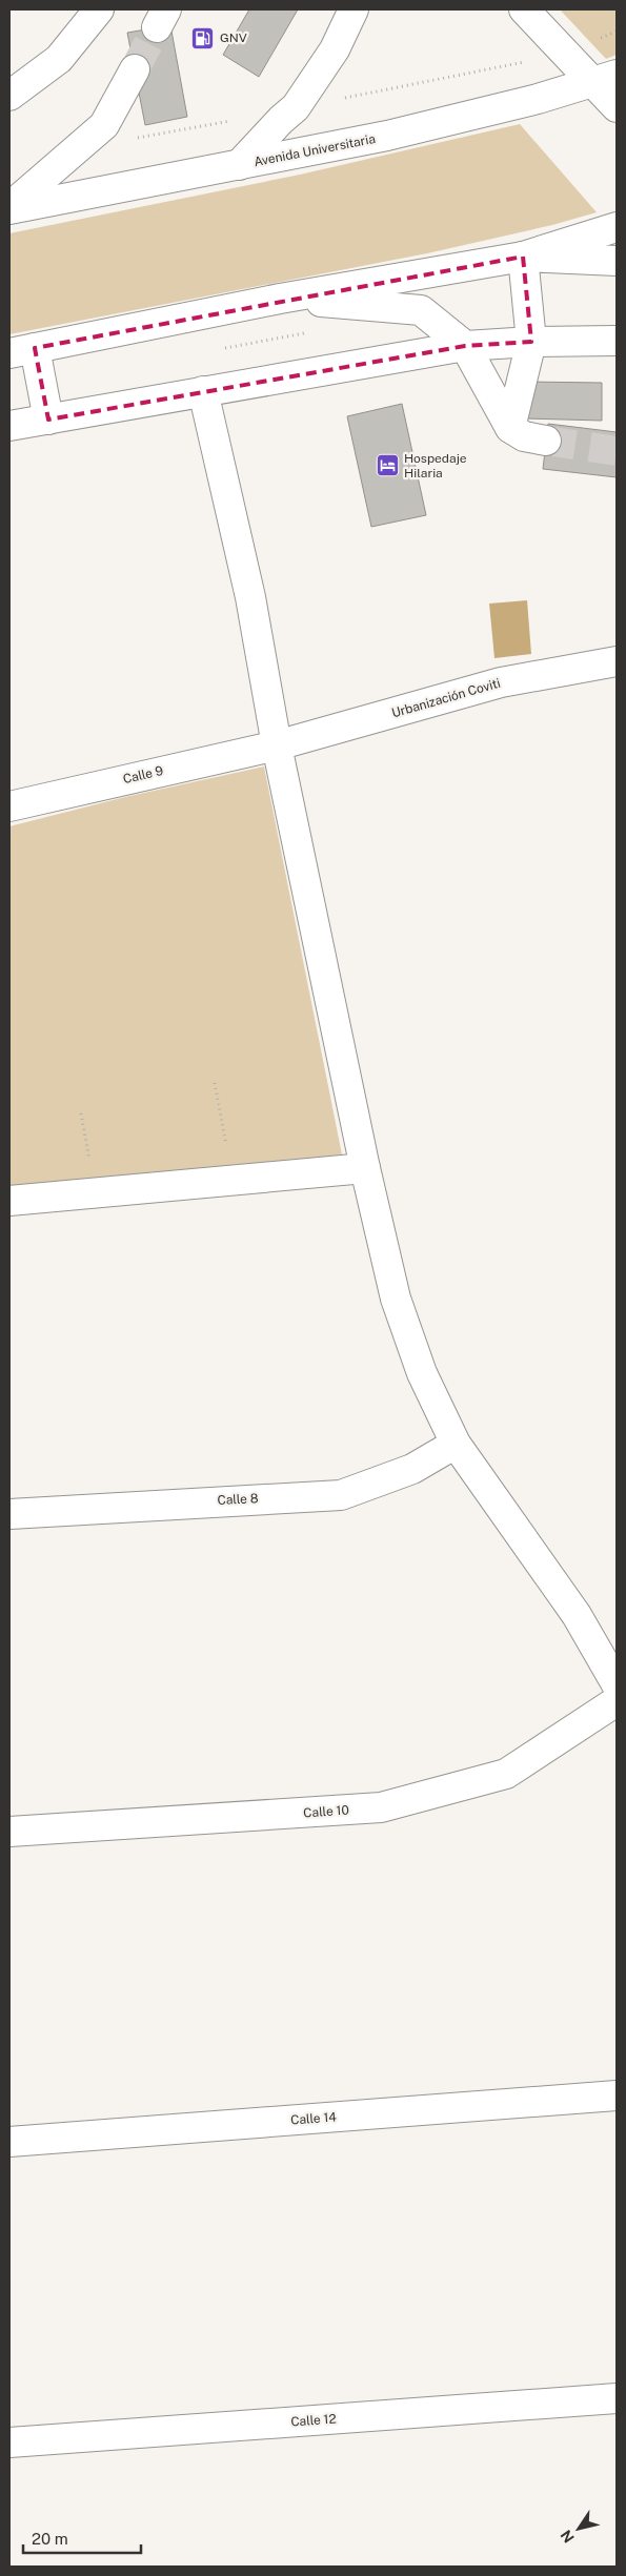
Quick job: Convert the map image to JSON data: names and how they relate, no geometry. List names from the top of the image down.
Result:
{
  "streets": {
    "street": [
      "Avenida Universitaria",
      "Urbanización Coviti",
      "Calle 9",
      "Calle 8",
      "Calle 10",
      "Calle 14",
      "Calle 12"
    ]
  },
  "crossings": [
    ["Urbanización Coviti", "Calle 9"]
  ],
  "places": {
    "fuel station": ["GNV"],
    "hotel": ["Hospedaje Hilaria"]
  },
  "scale_bar": "20 m",
  "north": "bottom left"
}
